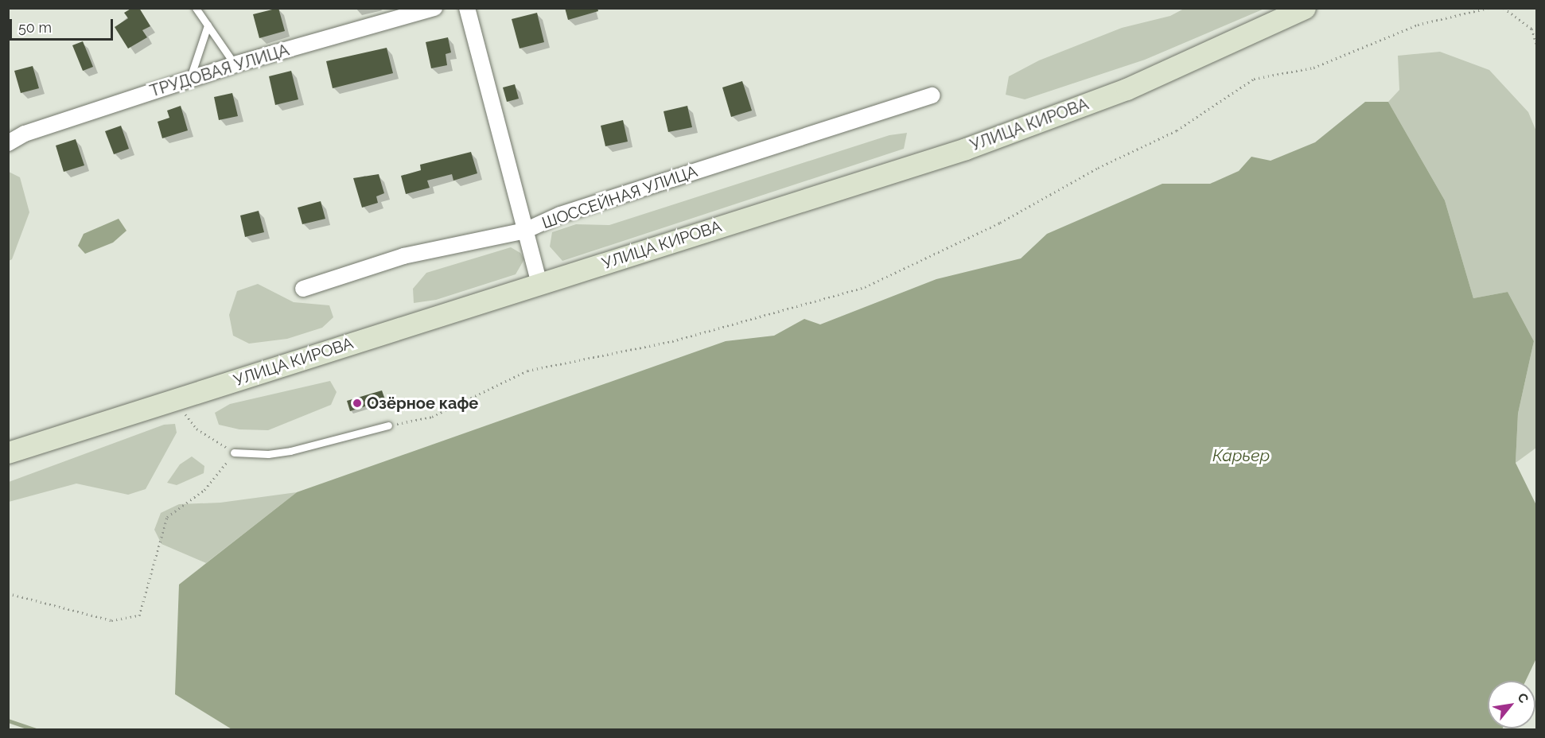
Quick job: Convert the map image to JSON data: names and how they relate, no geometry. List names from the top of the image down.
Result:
{
  "streets": {
    "main road": ["УЛИЦА КИРОВА"],
    "street": ["ТРУДОВАЯ УЛИЦА", "ШОССЕЙНАЯ УЛИЦА"]
  },
  "water": ["Карьер"],
  "places": ["Озёрное кафе"],
  "scale_bar": "50 m",
  "north": "top right"
}
